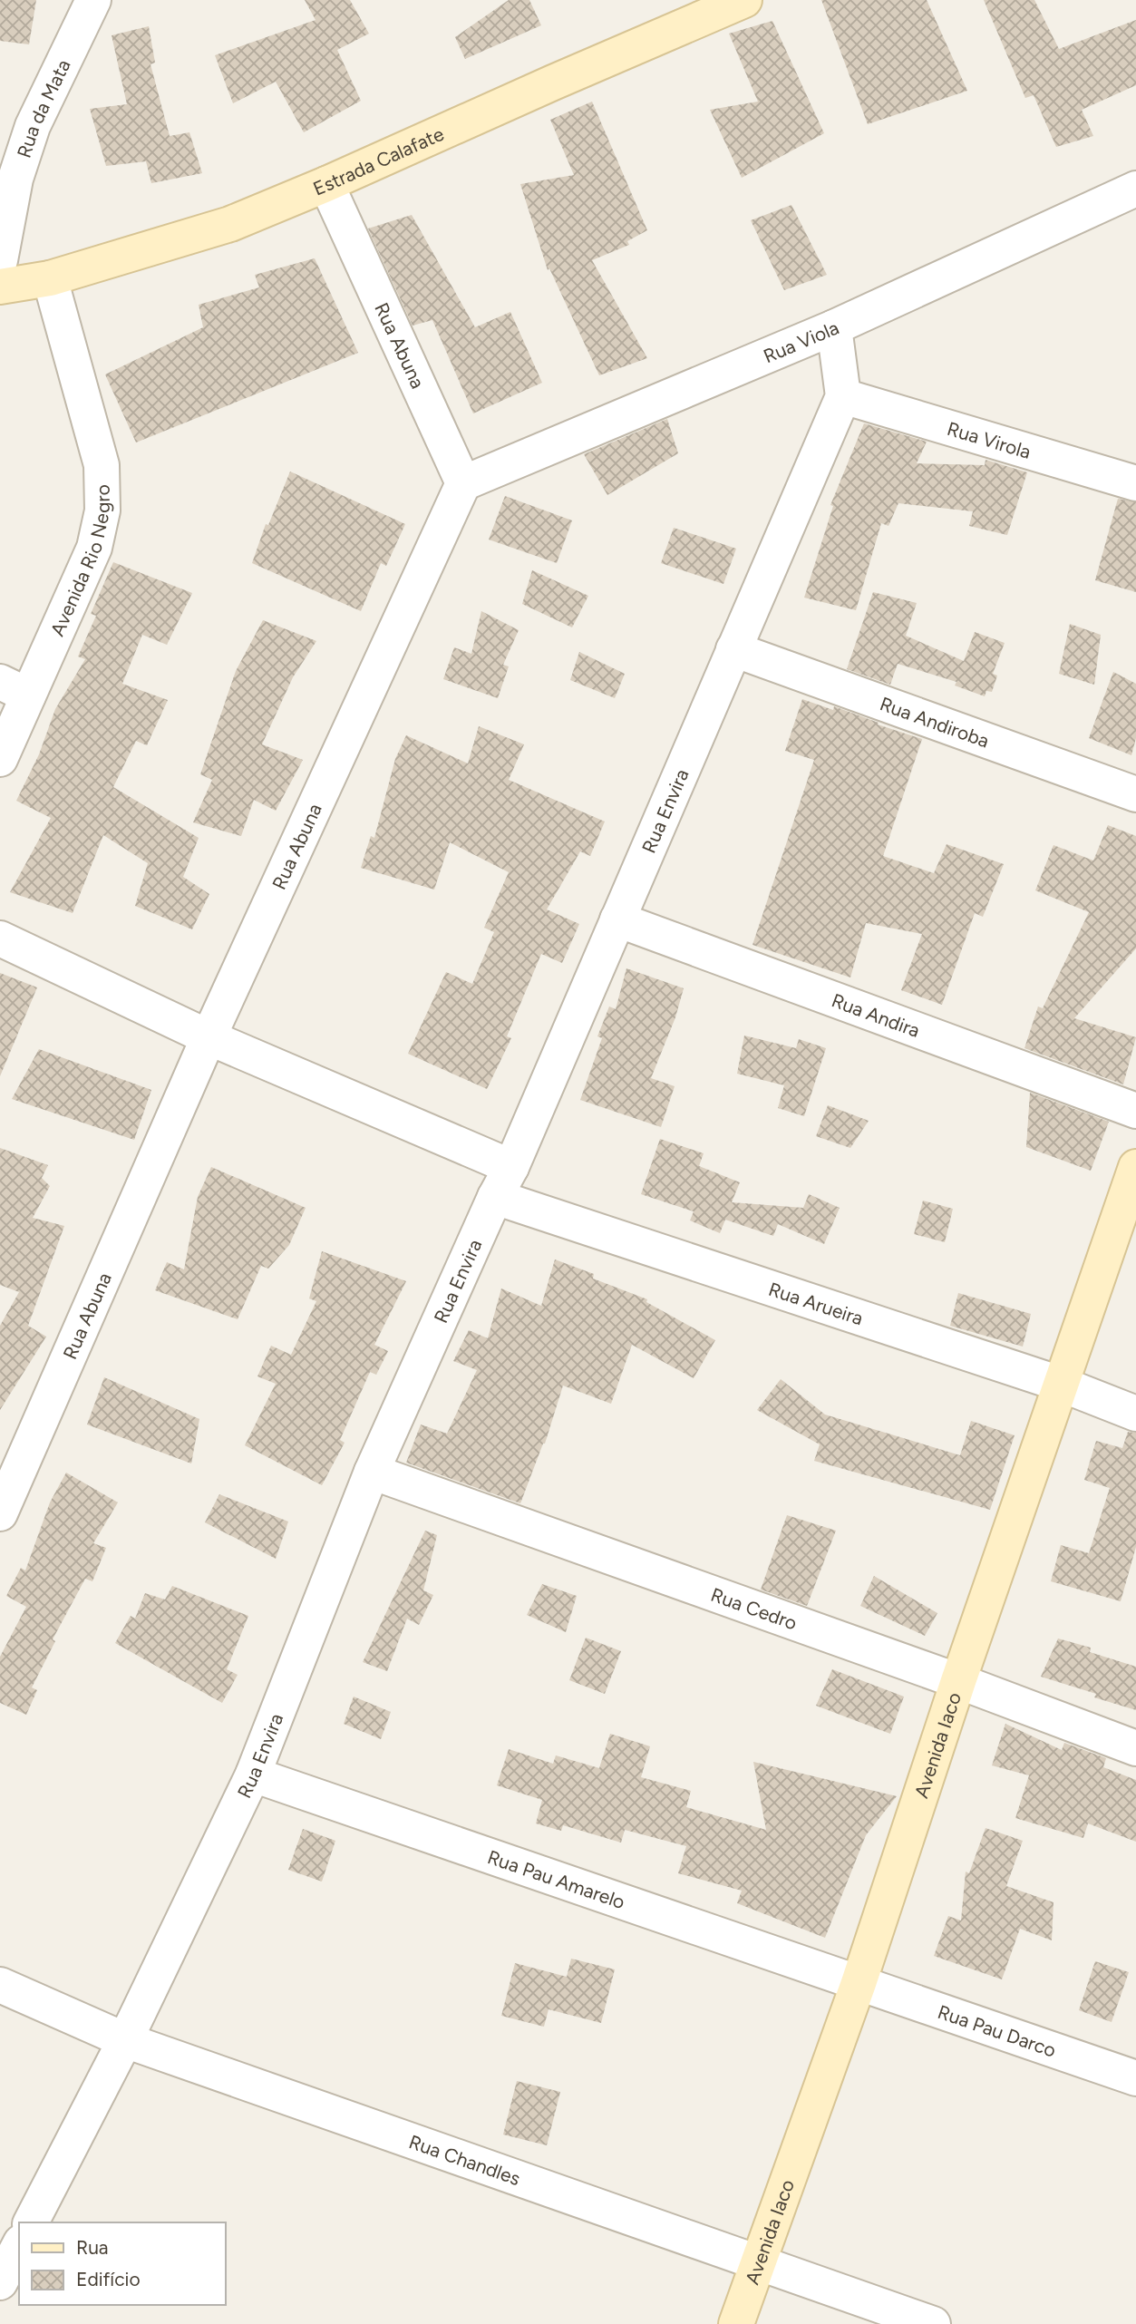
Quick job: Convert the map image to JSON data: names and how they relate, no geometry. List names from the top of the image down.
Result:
{
  "streets": {
    "street": [
      "Rua da Mata",
      "Estrada Calafate",
      "Rua Viola",
      "Rua Abuna",
      "Rua Virola",
      "Avenida Rio Negro",
      "Rua Andiroba",
      "Rua Envira",
      "Rua Andira",
      "Rua Arueira",
      "Rua Cedro",
      "Avenida Iaco",
      "Rua Pau Amarelo",
      "Rua Pau Darco",
      "Rua Chandles"
    ]
  },
  "crossings": [
    ["Estrada Calafate", "Rua Abuna"],
    ["Estrada Calafate", "Avenida Rio Negro"],
    ["Rua Viola", "Rua Abuna"],
    ["Rua Abuna", "Rua Arueira"],
    ["Rua Virola", "Rua Envira"],
    ["Rua Andiroba", "Rua Envira"],
    ["Rua Envira", "Rua Andira"],
    ["Rua Envira", "Rua Arueira"],
    ["Rua Envira", "Rua Cedro"],
    ["Rua Envira", "Rua Pau Amarelo"],
    ["Rua Envira", "Rua Chandles"],
    ["Rua Arueira", "Avenida Iaco"],
    ["Rua Cedro", "Avenida Iaco"],
    ["Avenida Iaco", "Rua Pau Amarelo"],
    ["Avenida Iaco", "Rua Pau Darco"],
    ["Avenida Iaco", "Rua Chandles"],
    ["Rua Pau Amarelo", "Rua Pau Darco"]
  ],
  "legend": ["Rua", "Edifício"]
}
